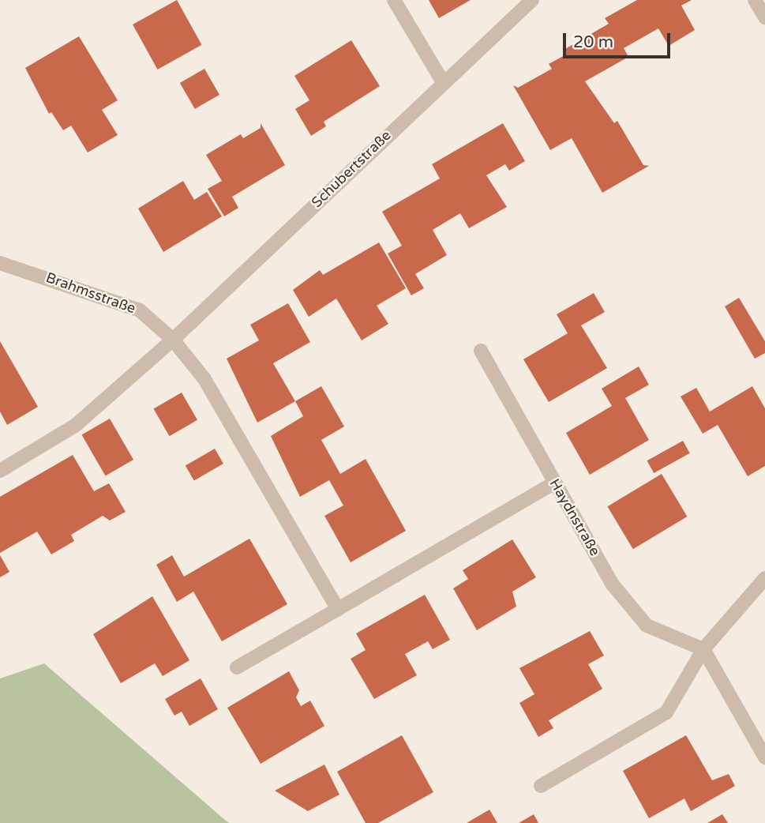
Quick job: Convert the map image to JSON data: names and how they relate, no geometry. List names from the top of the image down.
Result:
{
  "streets": {
    "street": ["Schubertstraße", "Brahmsstraße", "Haydnstraße"]
  },
  "crossings": [
    ["Schubertstraße", "Brahmsstraße"]
  ],
  "scale_bar": "20 m"
}
